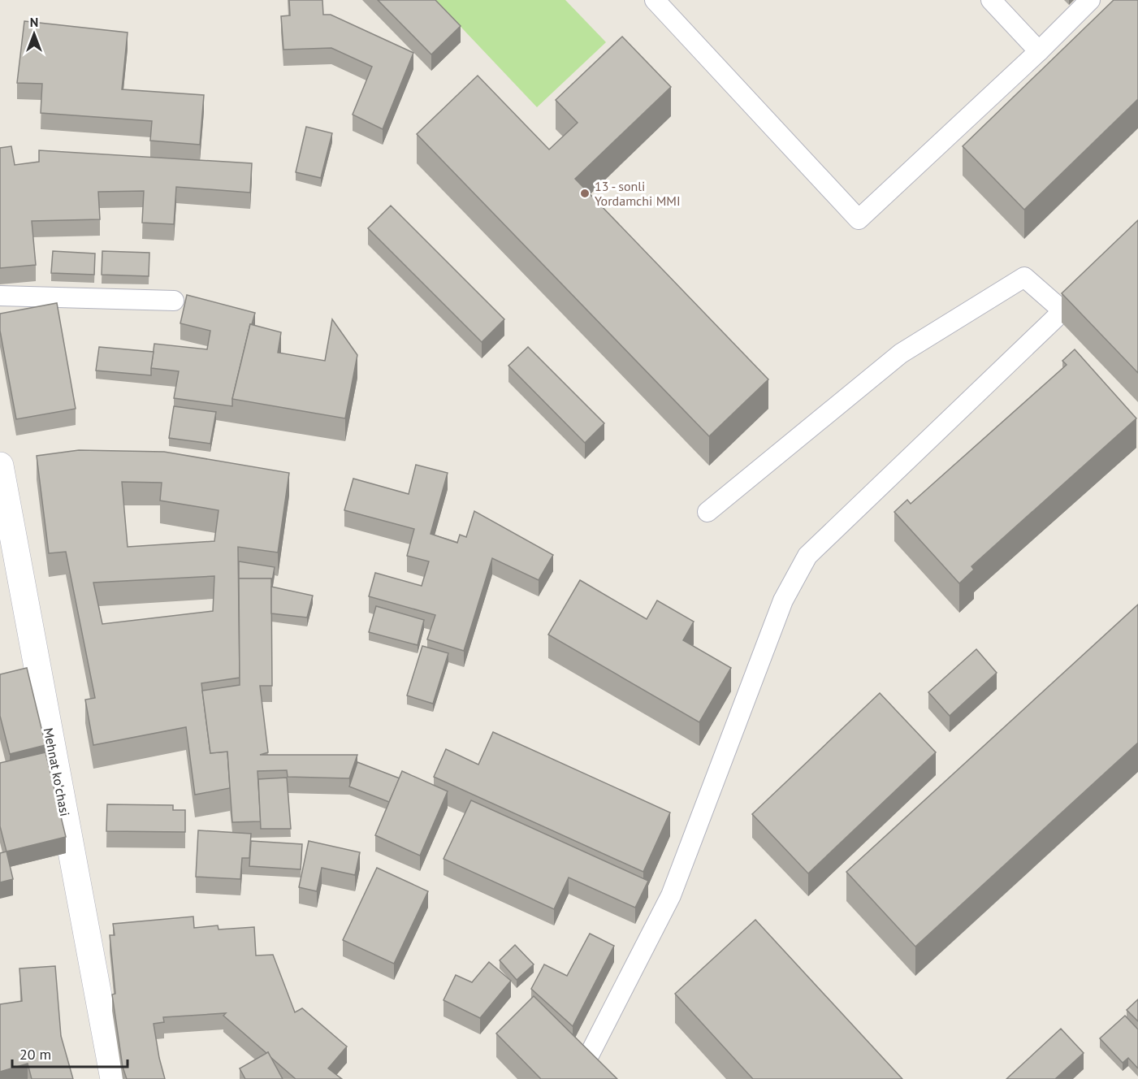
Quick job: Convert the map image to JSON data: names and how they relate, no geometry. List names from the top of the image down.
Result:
{
  "streets": {
    "street": ["Mehnat koʻchasi"]
  },
  "places": ["13 - sonli Yordamchi MMI"],
  "scale_bar": "20 m",
  "north": "top"
}
